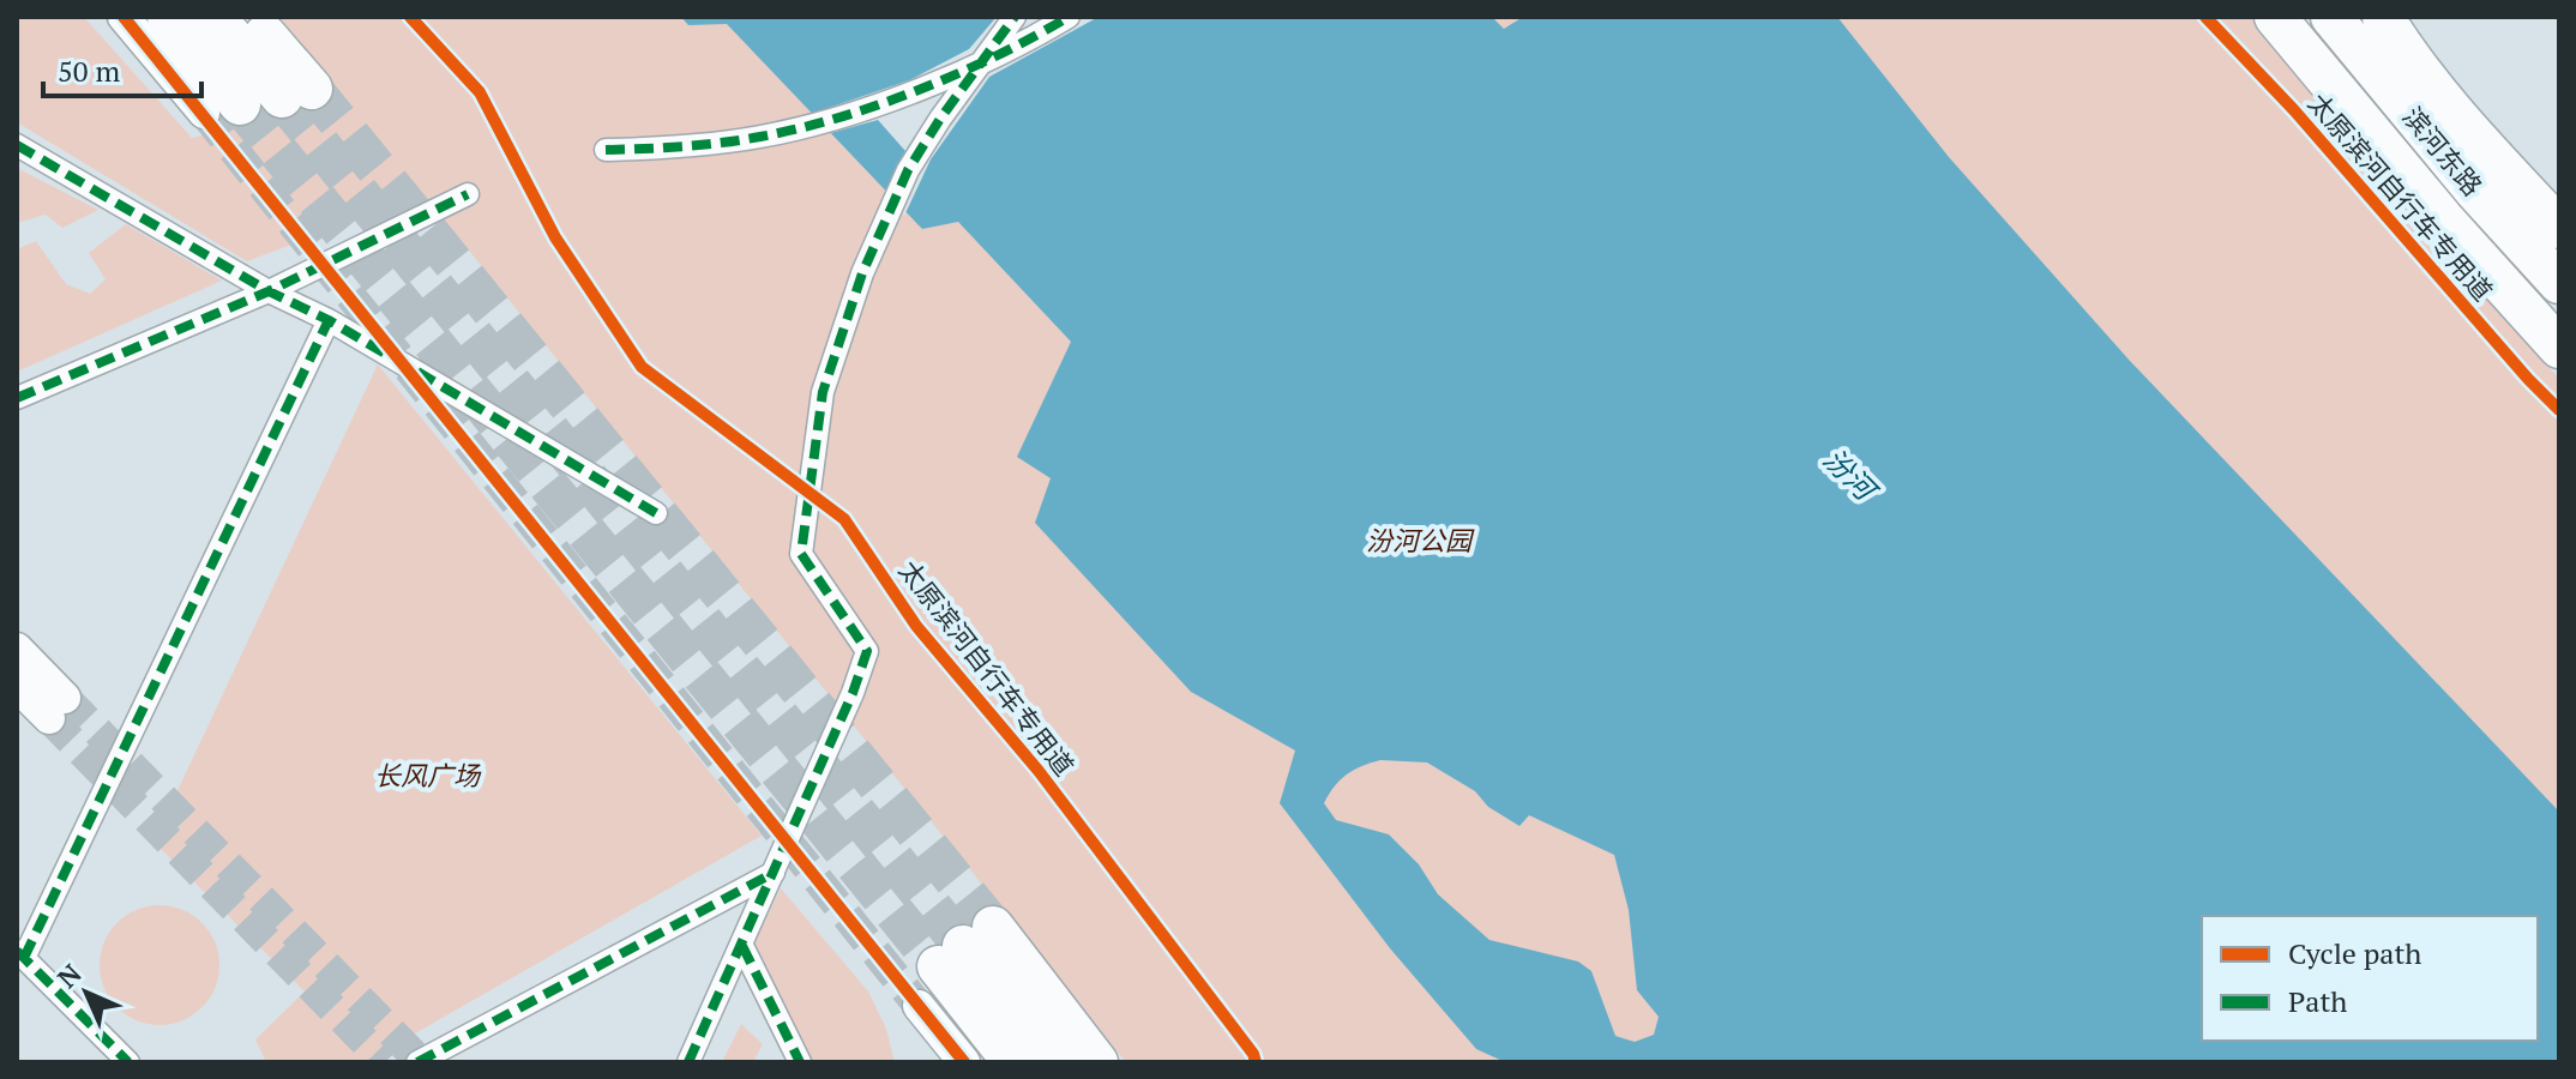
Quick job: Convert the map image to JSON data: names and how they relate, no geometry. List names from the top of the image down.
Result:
{
  "streets": {
    "highway": ["滨河东路"],
    "cycle path": ["太原滨河自行车专用道"]
  },
  "water": ["汾河"],
  "parks": ["汾河公园", "长风广场"],
  "legend": ["Cycle path", "Path"],
  "scale_bar": "50 m",
  "north": "top left"
}
